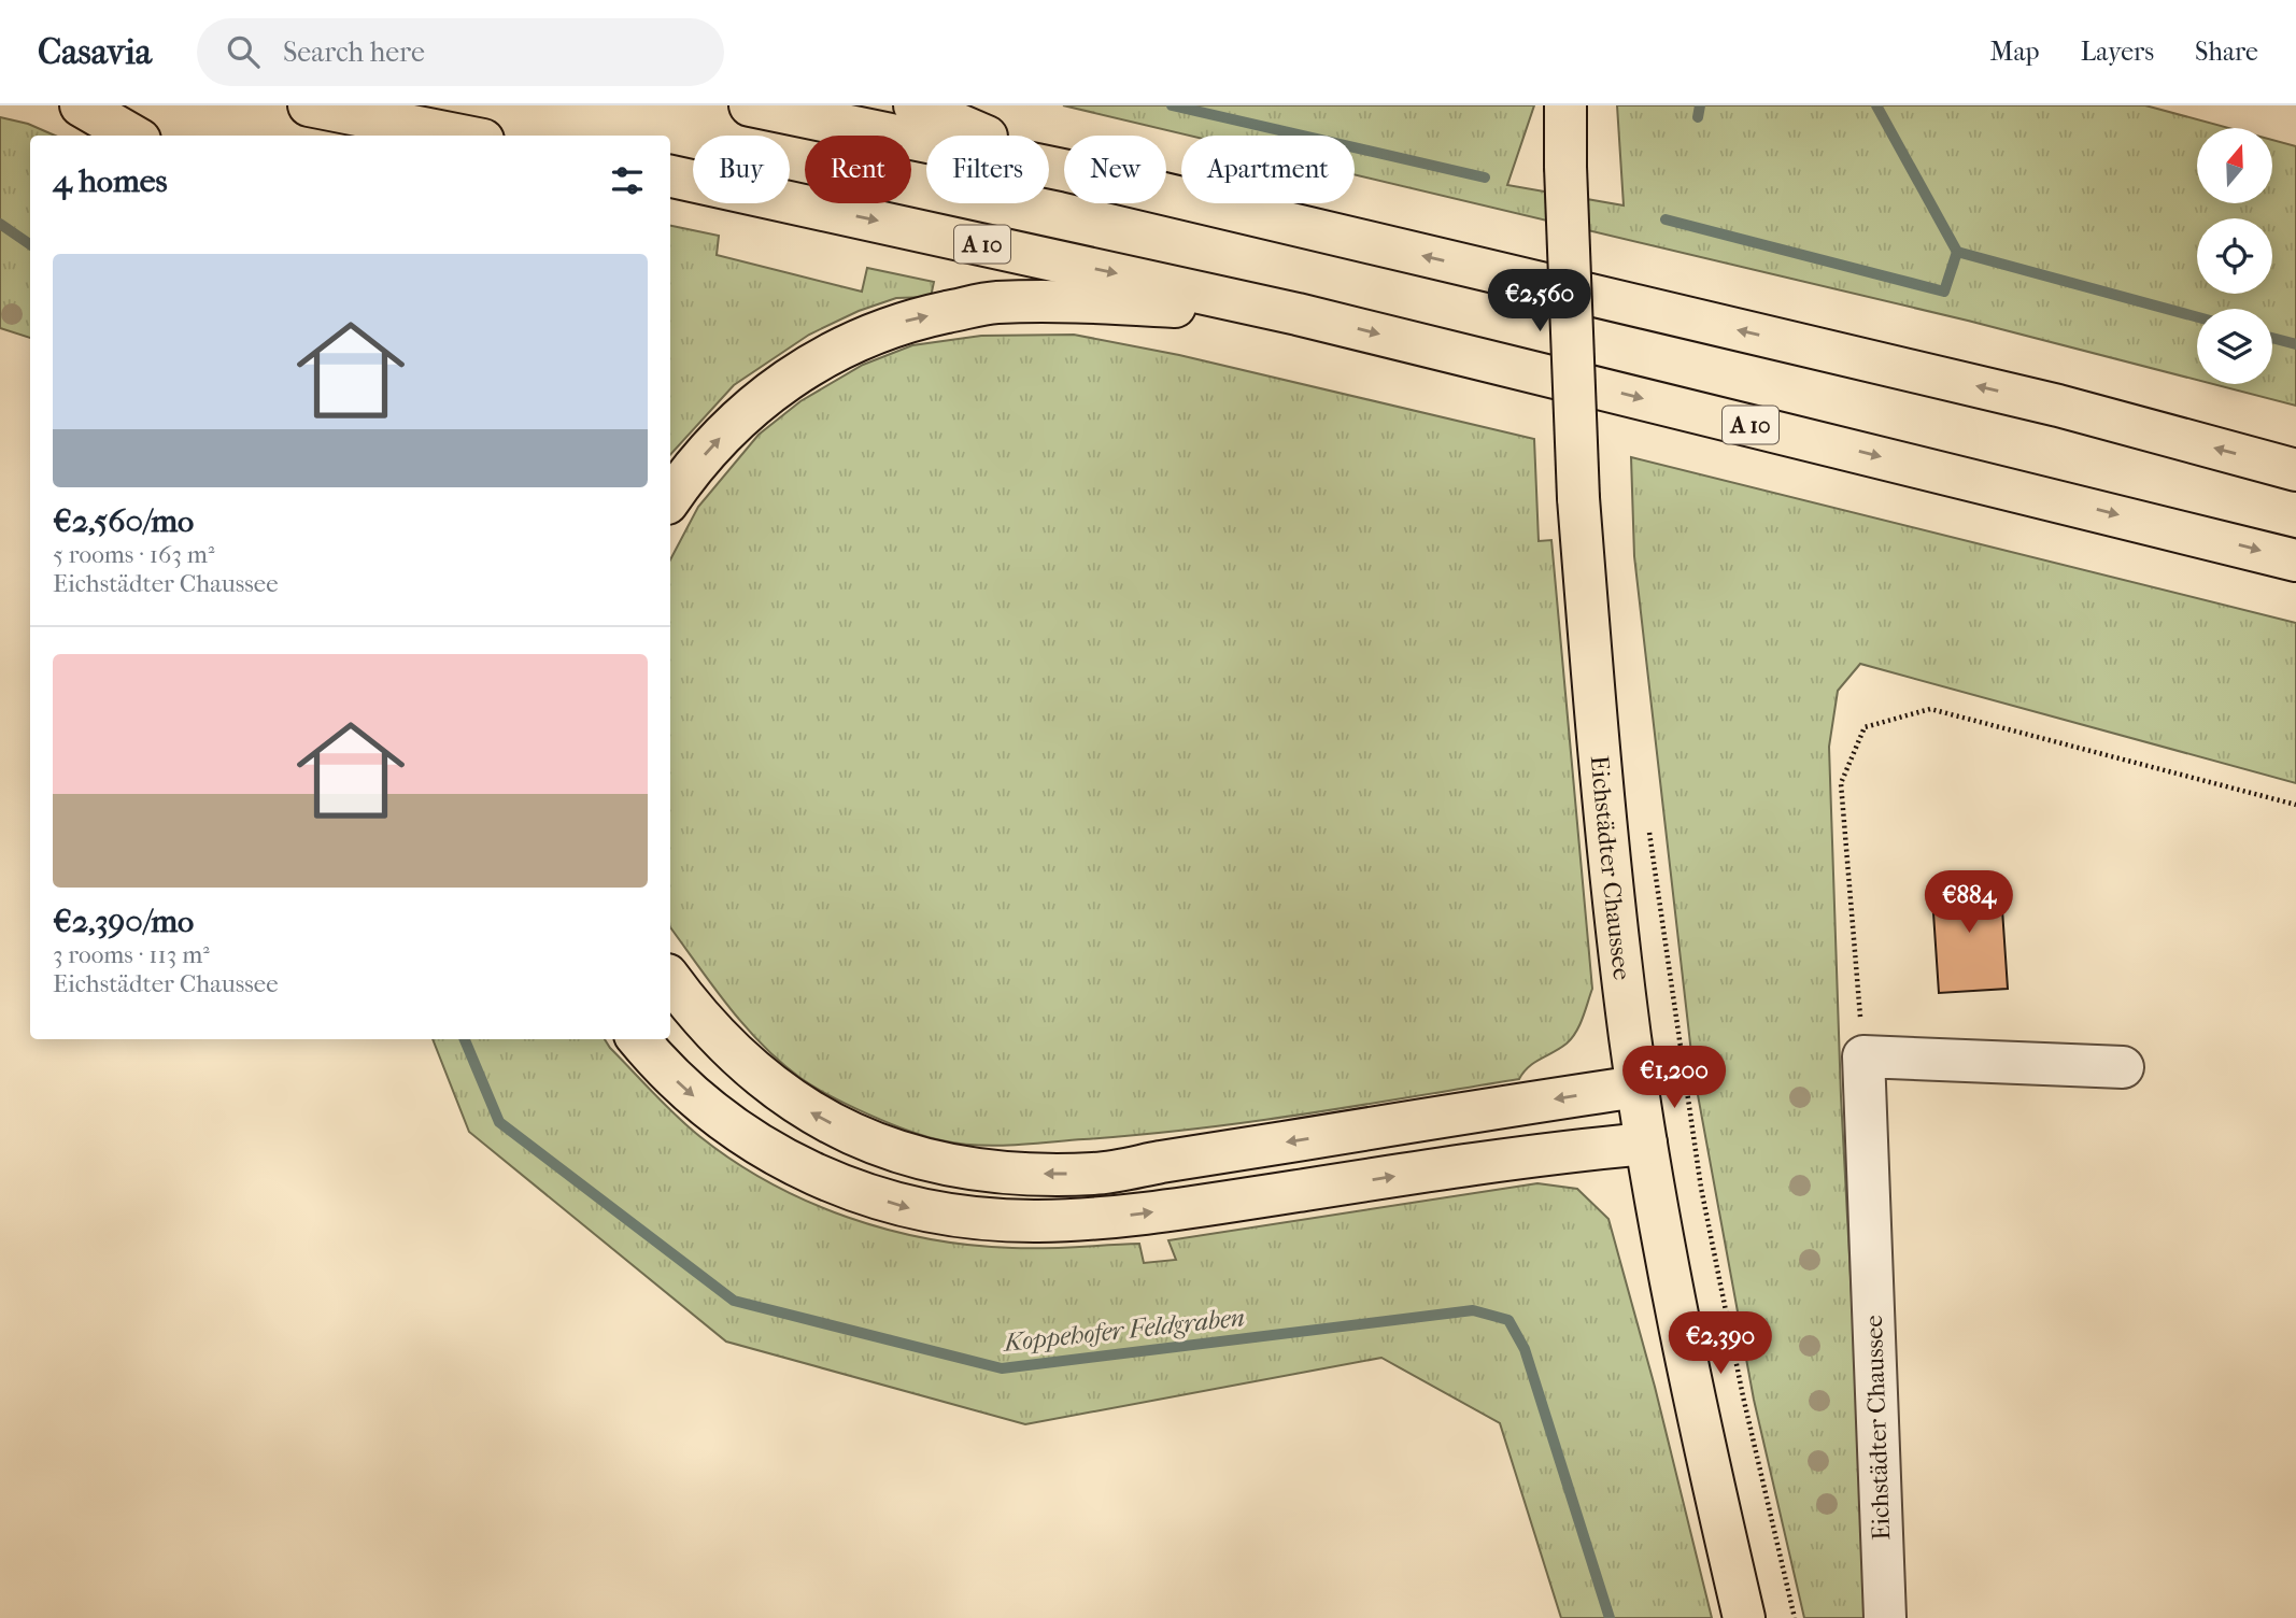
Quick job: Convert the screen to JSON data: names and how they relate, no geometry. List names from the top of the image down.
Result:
{
  "streets": {
    "main road": ["A 10", "Eichstädter Chaussee"]
  },
  "water": ["Koppehofer Feldgraben"],
  "north": "top",
  "page": {
    "header": "Casavia",
    "search": "Search here",
    "nav": ["Map", "Layers", "Share"],
    "chip": [
      "Buy",
      "Rent",
      "Filters",
      "New",
      "Apartment"
    ],
    "heading": "4 homes",
    "list": [
      {
        "name": "€2,560/mo",
        "note": "5 rooms · 163 m² · Eichstädter Chaussee"
      },
      {
        "name": "€2,390/mo",
        "note": "3 rooms · 113 m² · Eichstädter Chaussee"
      }
    ],
    "price": [
      "€2,560",
      "€884",
      "€1,200",
      "€2,390"
    ]
  }
}
